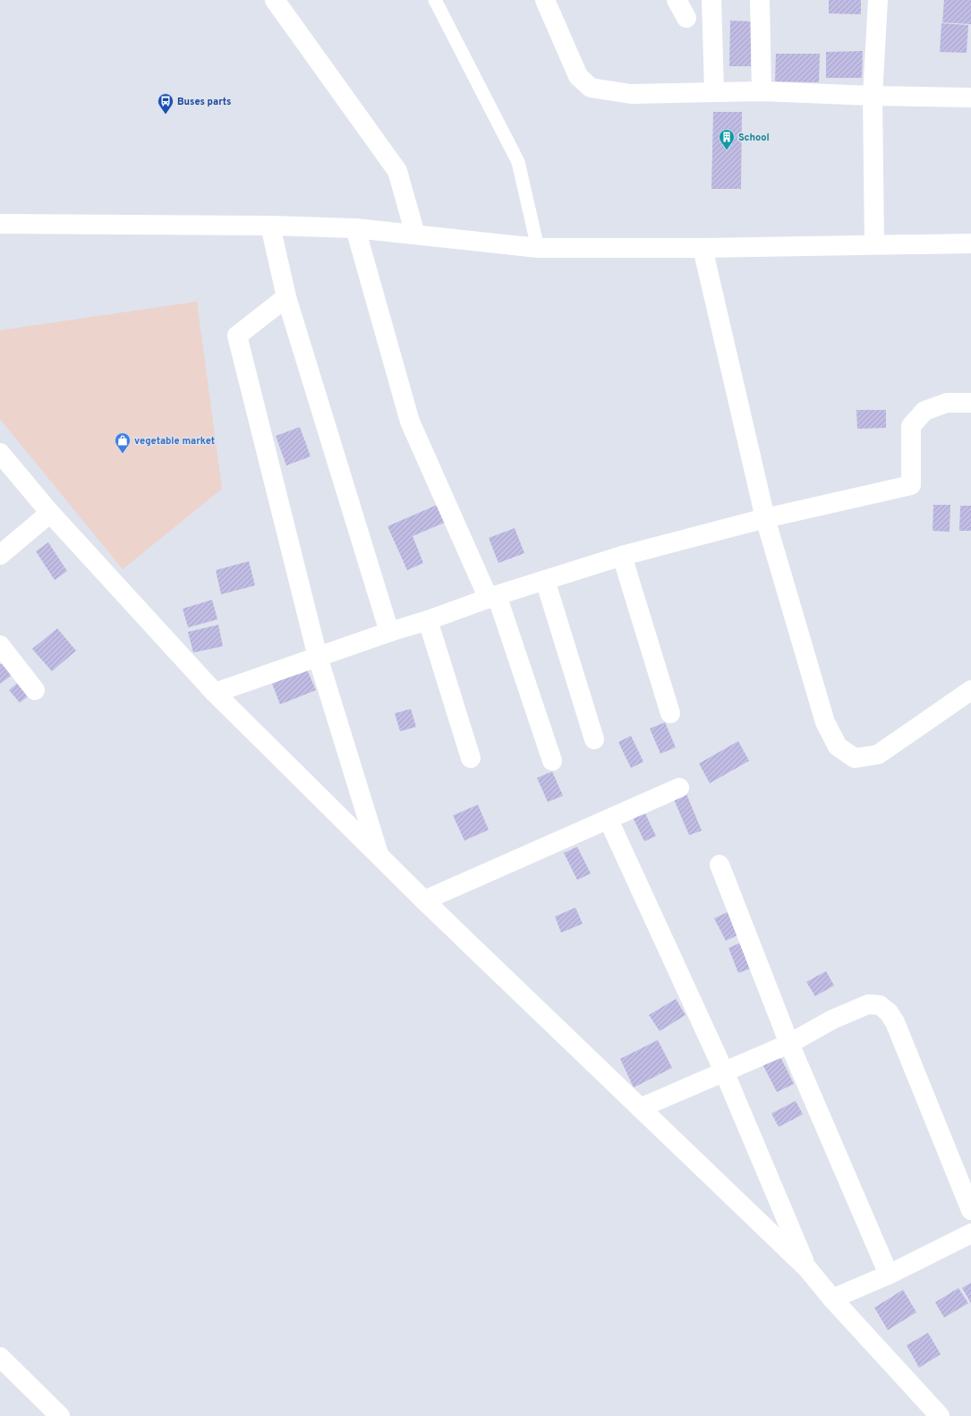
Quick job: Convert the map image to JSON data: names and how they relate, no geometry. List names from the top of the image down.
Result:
{
  "places": {
    "bus stop": ["Buses parts"],
    "building": ["School"],
    "shop": ["vegetable market"]
  }
}
